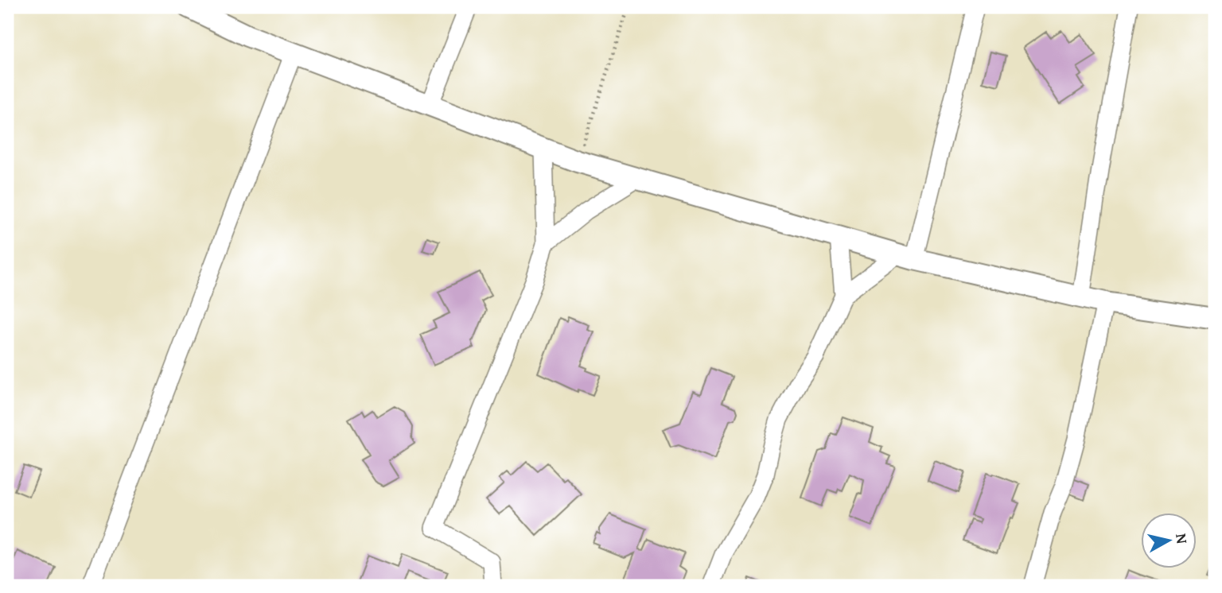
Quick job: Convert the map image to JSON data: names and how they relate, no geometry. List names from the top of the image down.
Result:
{
  "north": "right"
}
